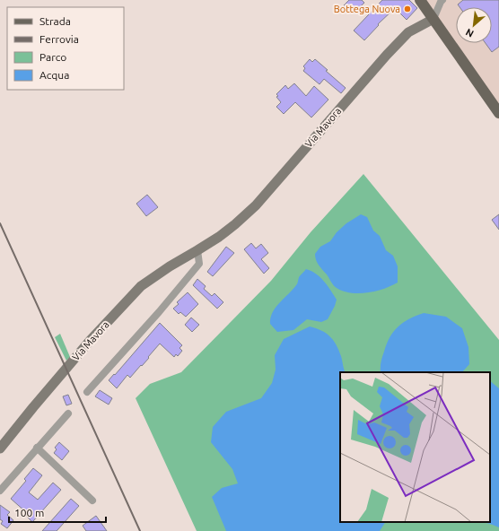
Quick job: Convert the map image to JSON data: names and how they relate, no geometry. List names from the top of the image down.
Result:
{
  "streets": {
    "street": ["Via Mavora"]
  },
  "places": ["Bottega Nuova"],
  "legend": [
    "Strada",
    "Ferrovia",
    "Parco",
    "Acqua"
  ],
  "scale_bar": "100 m",
  "north": "bottom left"
}
